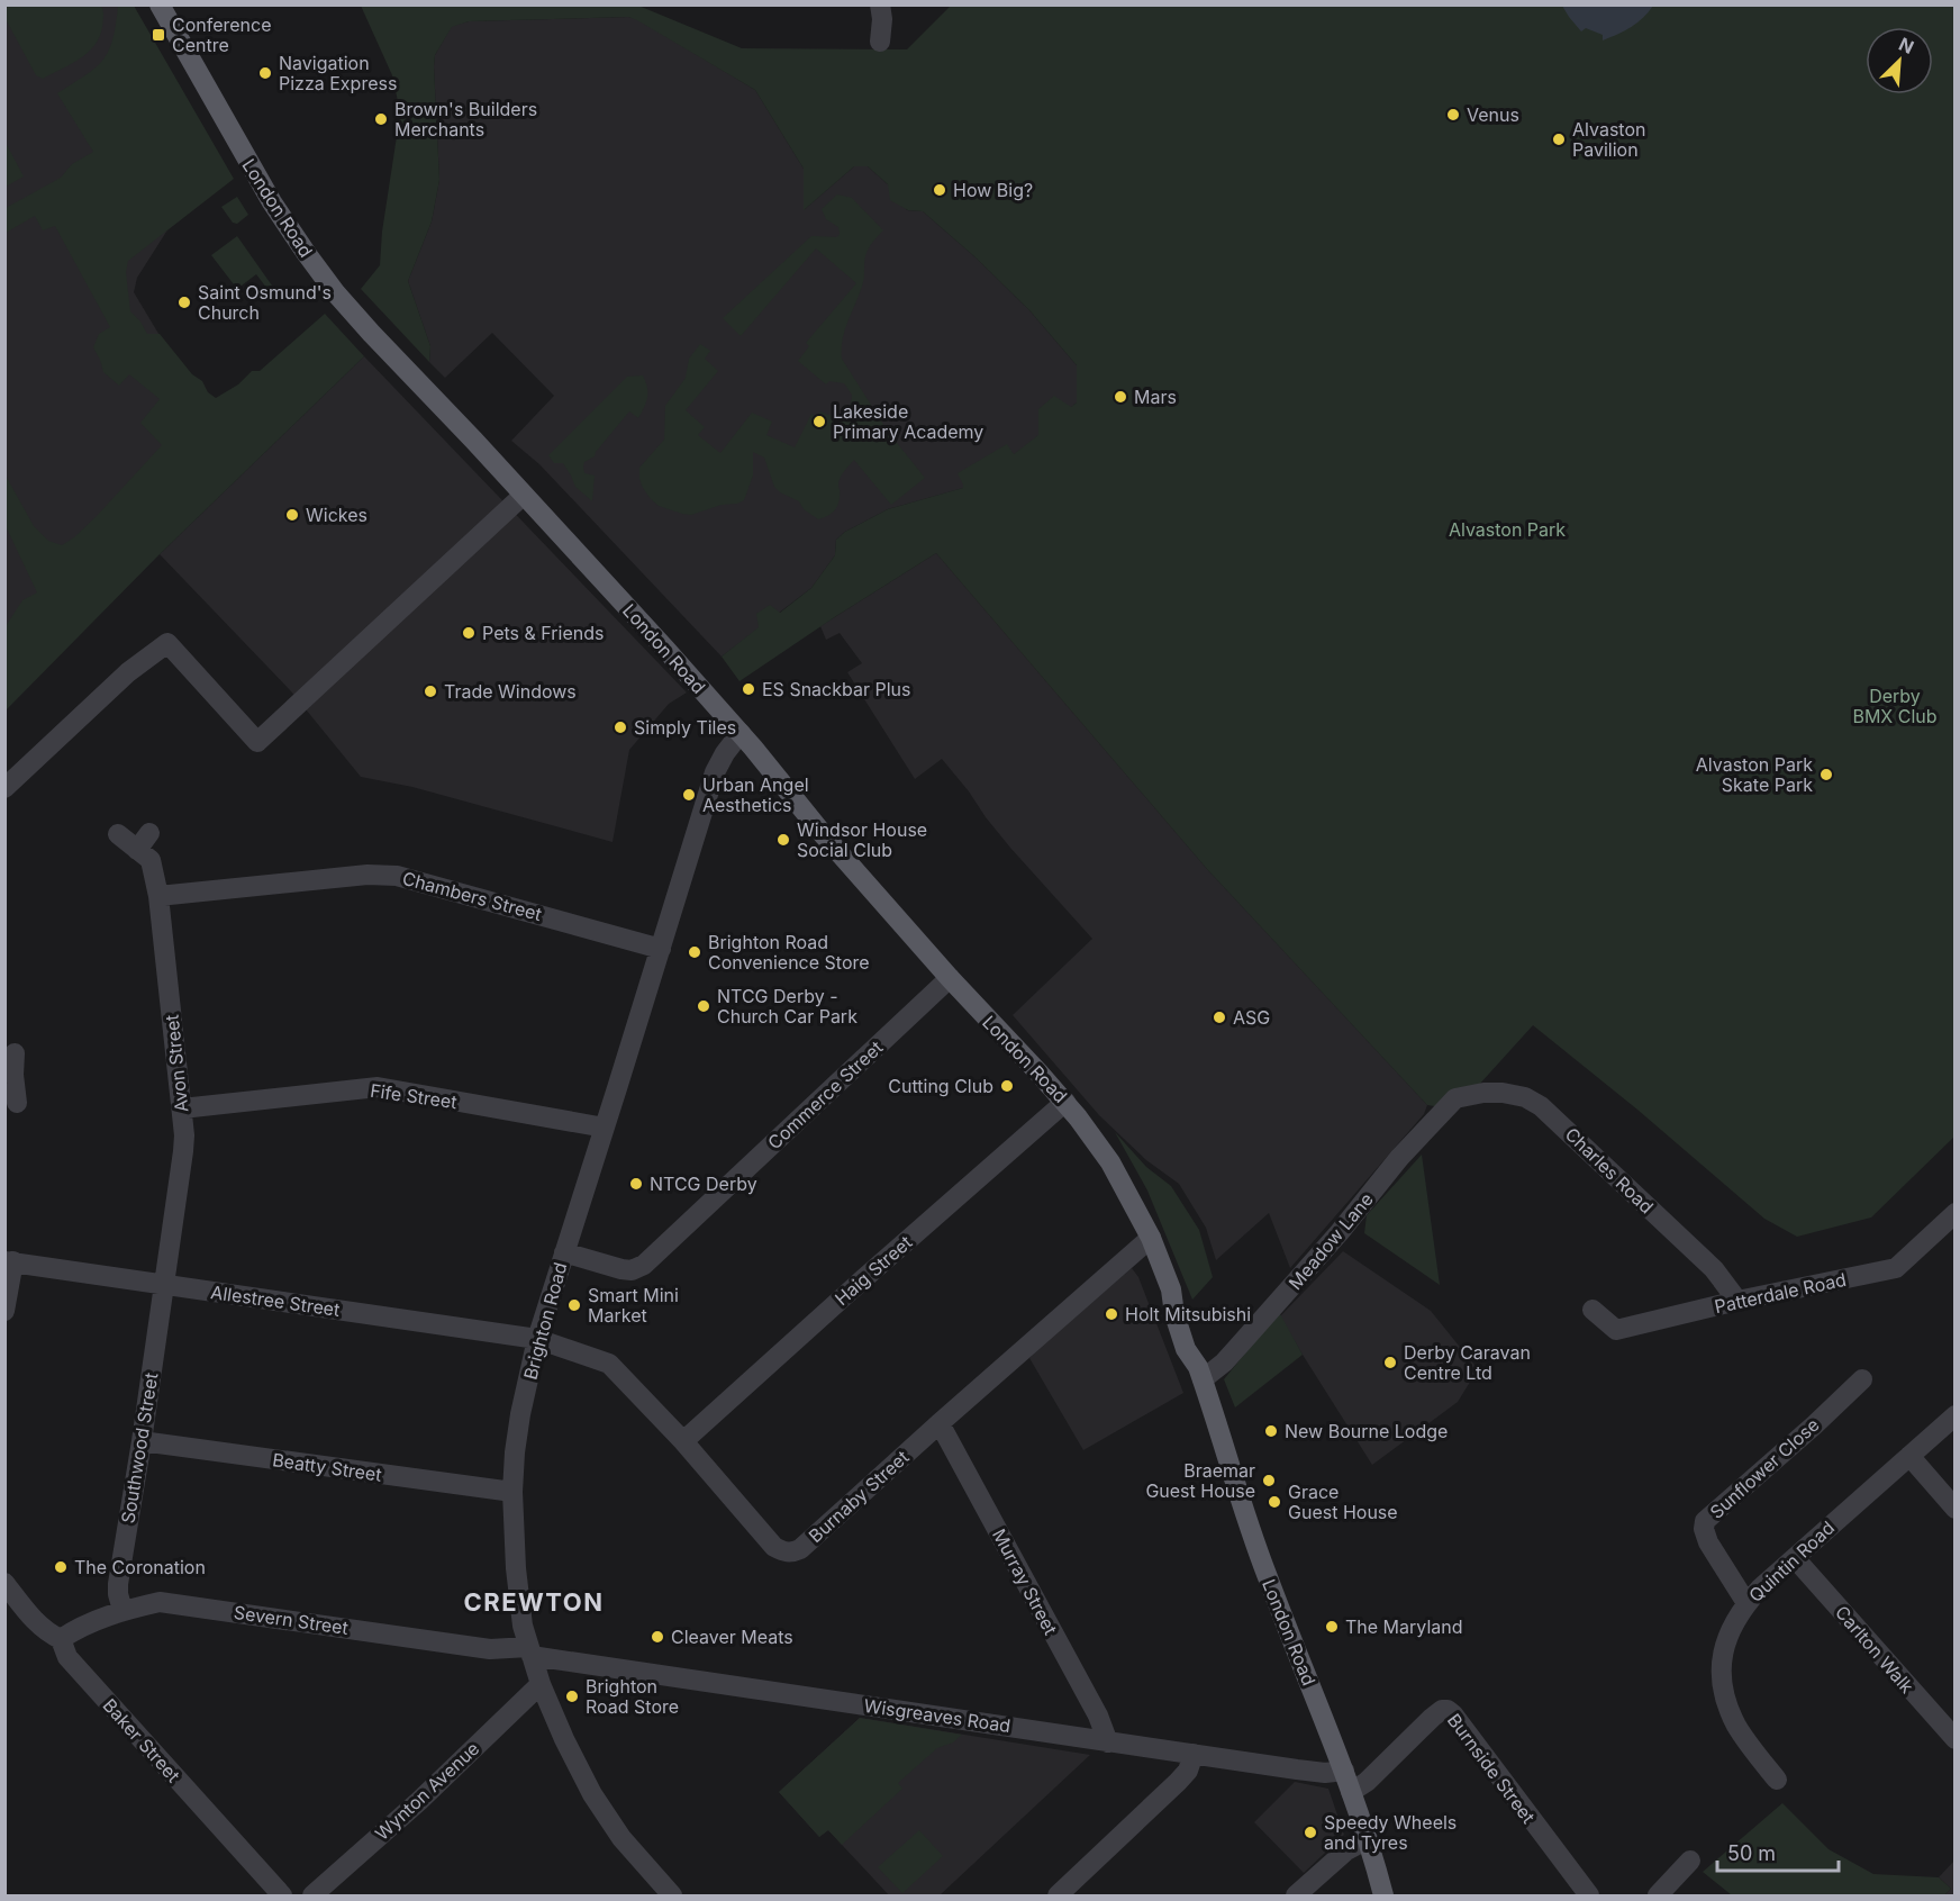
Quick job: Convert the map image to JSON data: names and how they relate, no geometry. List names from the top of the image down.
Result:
{
  "streets": {
    "main road": ["London Road"],
    "street": [
      "Chambers Street",
      "Avon Street",
      "Commerce Street",
      "Fife Street",
      "Charles Road",
      "Meadow Lane",
      "Haig Street",
      "Patterdale Road",
      "Allestree Street",
      "Brighton Road",
      "Southwood Street",
      "Beatty Street",
      "Sunflower Close",
      "Burnaby Street",
      "Quintin Road",
      "Murray Street",
      "Severn Street",
      "Carlton Walk",
      "Wisgreaves Road",
      "Baker Street",
      "Burnside Street",
      "Wynton Avenue"
    ]
  },
  "crossings": [
    ["London Road", "Commerce Street"],
    ["London Road", "Meadow Lane"],
    ["London Road", "Haig Street"],
    ["London Road", "Brighton Road"],
    ["London Road", "Burnaby Street"],
    ["London Road", "Wisgreaves Road"],
    ["London Road", "Burnside Street"],
    ["Chambers Street", "Avon Street"],
    ["Chambers Street", "Brighton Road"],
    ["Avon Street", "Fife Street"],
    ["Avon Street", "Allestree Street"],
    ["Avon Street", "Southwood Street"],
    ["Commerce Street", "Brighton Road"],
    ["Fife Street", "Brighton Road"],
    ["Charles Road", "Meadow Lane"],
    ["Charles Road", "Patterdale Road"],
    ["Haig Street", "Burnaby Street"],
    ["Allestree Street", "Brighton Road"],
    ["Allestree Street", "Southwood Street"],
    ["Allestree Street", "Burnaby Street"],
    ["Brighton Road", "Beatty Street"],
    ["Brighton Road", "Burnaby Street"],
    ["Brighton Road", "Severn Street"],
    ["Brighton Road", "Wisgreaves Road"],
    ["Brighton Road", "Wynton Avenue"],
    ["Southwood Street", "Beatty Street"],
    ["Southwood Street", "Severn Street"],
    ["Sunflower Close", "Quintin Road"],
    ["Burnaby Street", "Murray Street"],
    ["Quintin Road", "Carlton Walk"],
    ["Murray Street", "Wisgreaves Road"],
    ["Severn Street", "Wisgreaves Road"],
    ["Severn Street", "Baker Street"]
  ],
  "districts": ["CREWTON"],
  "parks": ["Alvaston Park", "Derby BMX Club"],
  "places": {
    "transit": ["Conference Centre"],
    "other": [
      "Navigation Pizza Express",
      "Venus",
      "Brown's Builders Merchants",
      "Alvaston Pavilion",
      "How Big?",
      "Saint Osmund's Church",
      "Mars",
      "Lakeside Primary Academy",
      "Wickes",
      "Pets & Friends",
      "ES Snackbar Plus",
      "Trade Windows",
      "Simply Tiles",
      "Alvaston Park Skate Park",
      "Urban Angel Aesthetics",
      "Windsor House Social Club",
      "Brighton Road Convenience Store",
      "NTCG Derby - Church Car Park",
      "ASG",
      "Cutting Club",
      "NTCG Derby",
      "Smart Mini Market",
      "Holt Mitsubishi",
      "Derby Caravan Centre Ltd",
      "New Bourne Lodge",
      "Braemar Guest House",
      "Grace Guest House",
      "The Coronation",
      "The Maryland",
      "Cleaver Meats",
      "Brighton Road Store",
      "Speedy Wheels and Tyres"
    ]
  },
  "scale_bar": "50 m",
  "north": "top right"
}
